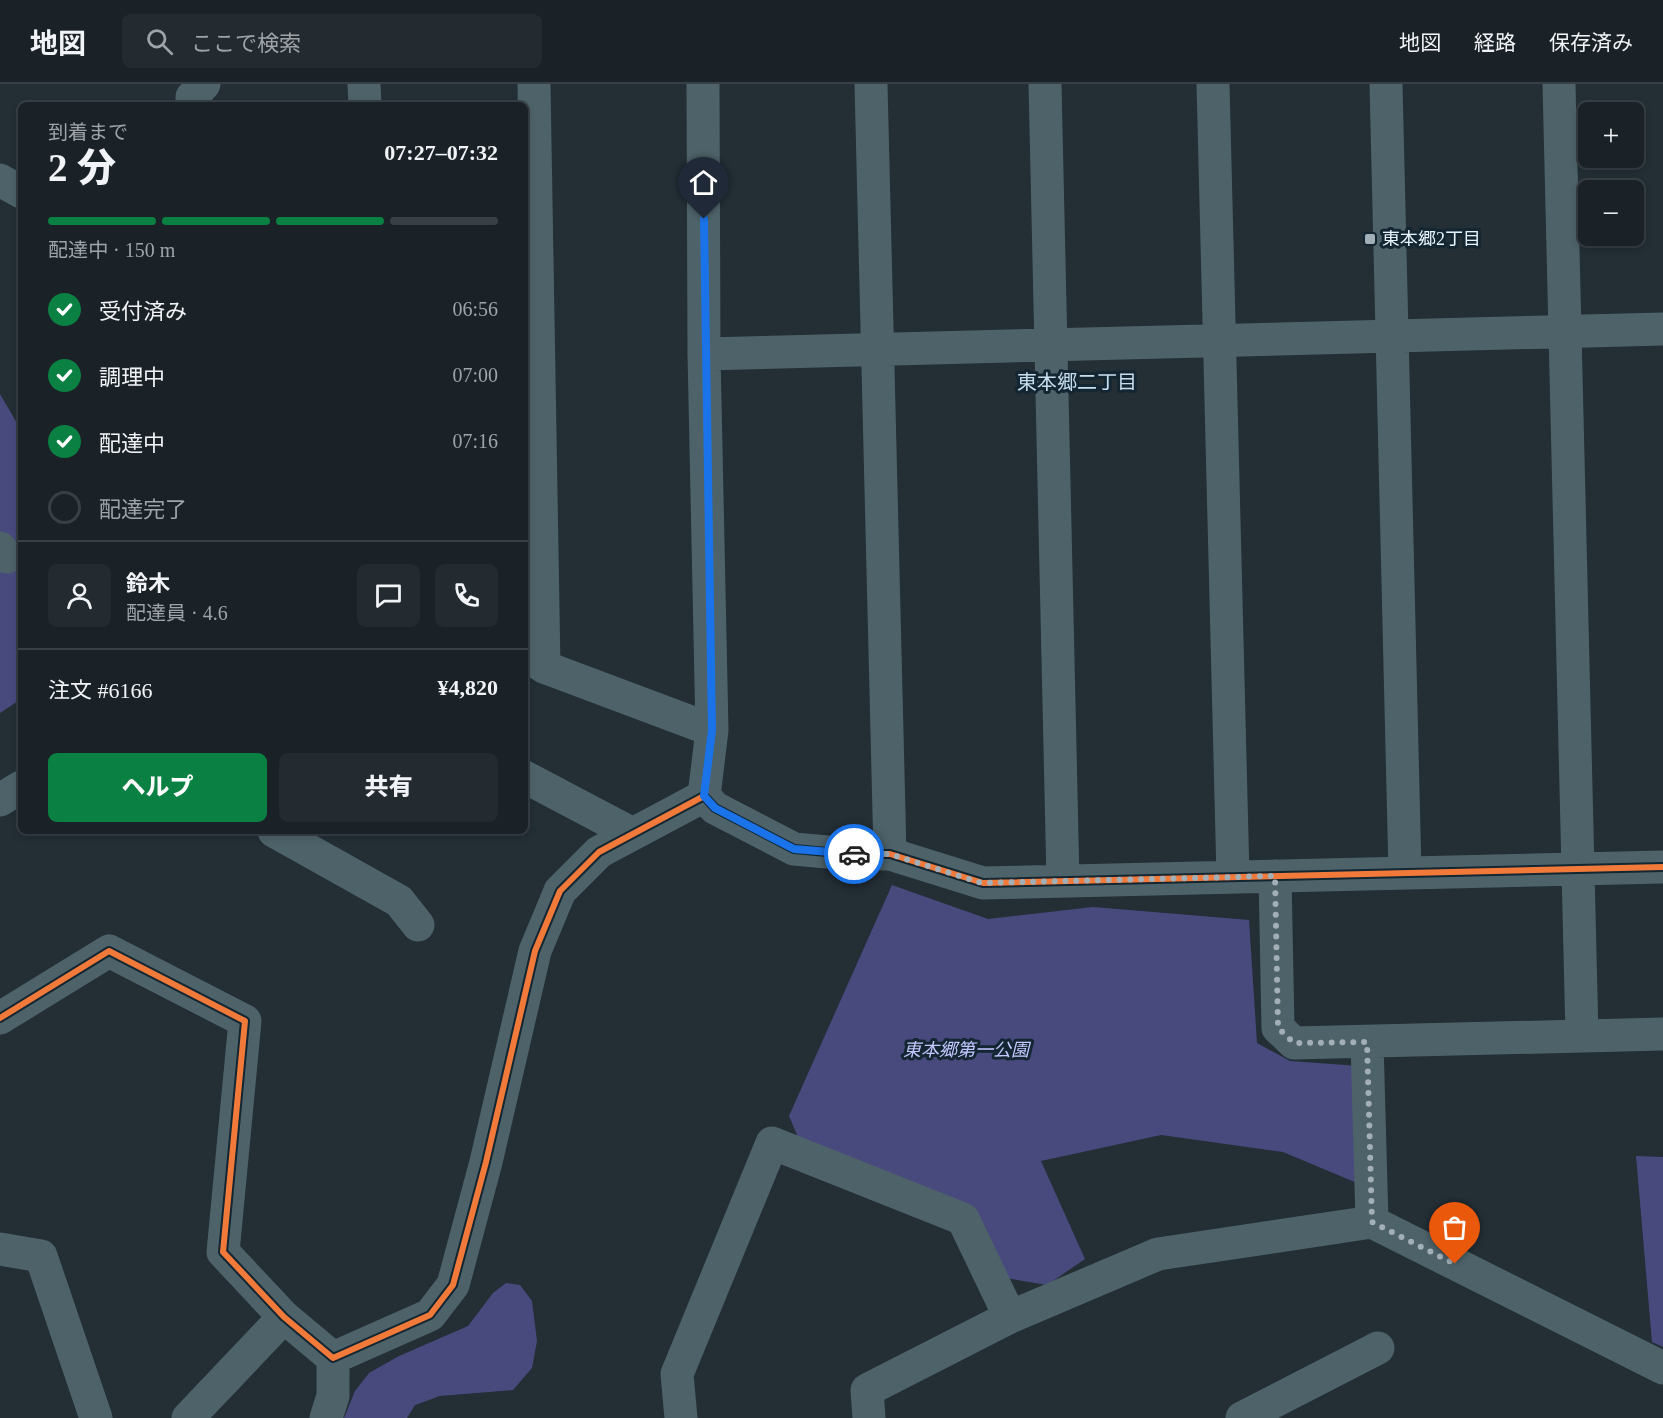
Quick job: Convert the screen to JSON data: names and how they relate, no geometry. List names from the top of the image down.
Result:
{
  "districts": ["東本郷二丁目"],
  "parks": ["東本郷第一公園"],
  "places": {
    "transit": ["東本郷2丁目"]
  },
  "page": {
    "header": "地図",
    "search": "ここで検索",
    "nav": ["地図", "経路", "保存済み"],
    "map_buttons": ["+", "−"],
    "heading": ["2 分", "到着まで", "07:27–07:32"],
    "panel": [
      "鈴木",
      "配達員 · 4.6",
      "注文 #6166",
      "¥4,820"
    ],
    "bar": "配達中 · 150 m",
    "list": [
      ["受付済み", "06:56"],
      ["調理中", "07:00"],
      ["配達中", "07:16"],
      "配達完了"
    ],
    "buttons": ["ヘルプ", "共有"]
  }
}
